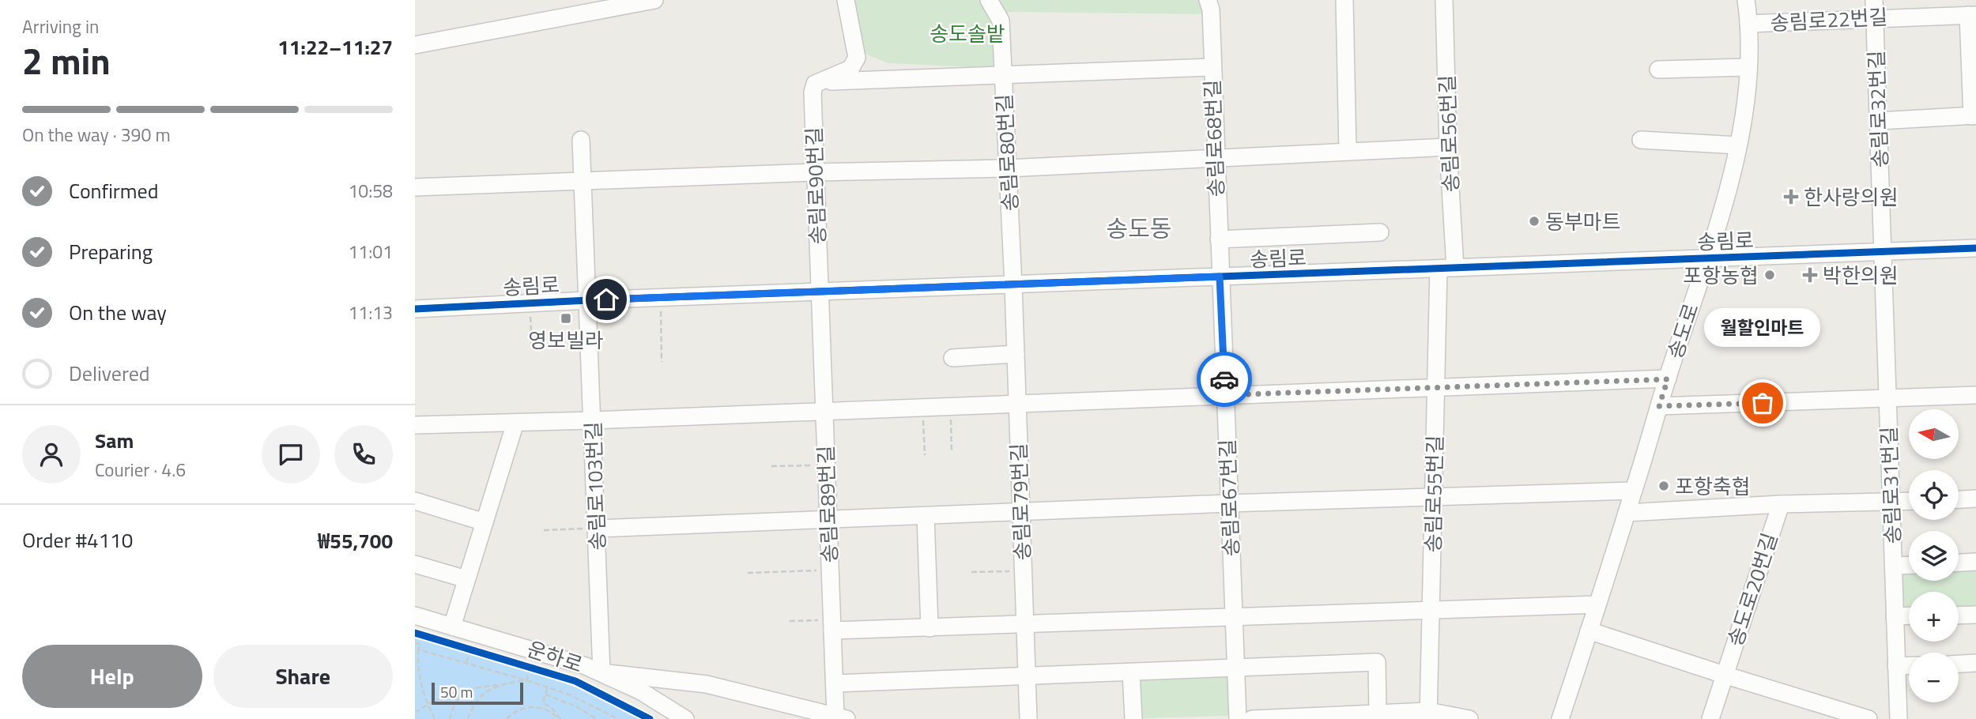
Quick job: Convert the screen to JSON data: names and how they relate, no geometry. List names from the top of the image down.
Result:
{
  "streets": {
    "street": [
      "송림로22번길",
      "송림로32번길",
      "송림로56번길",
      "송림로68번길",
      "송림로80번길",
      "송림로90번길",
      "송림로",
      "송도로",
      "송림로31번길",
      "송림로103번길",
      "송림로55번길",
      "송림로67번길",
      "송림로79번길",
      "송림로89번길",
      "송도로20번길",
      "운하로"
    ]
  },
  "crossings": [
    ["송림로22번길", "송림로32번길"],
    ["송림로22번길", "송도로"],
    ["송림로32번길", "송림로"],
    ["송림로32번길", "송림로31번길"],
    ["송림로56번길", "송림로"],
    ["송림로56번길", "송림로55번길"],
    ["송림로68번길", "송림로"],
    ["송림로68번길", "송림로67번길"],
    ["송림로80번길", "송림로"],
    ["송림로80번길", "송림로79번길"],
    ["송림로90번길", "송림로"],
    ["송림로90번길", "송림로89번길"],
    ["송림로", "송도로"],
    ["송림로", "송림로31번길"],
    ["송림로", "송림로103번길"],
    ["송림로", "송림로55번길"],
    ["송림로", "송림로67번길"],
    ["송림로", "송림로79번길"],
    ["송림로", "송림로89번길"],
    ["송도로", "송도로20번길"],
    ["송림로31번길", "송도로20번길"],
    ["송림로103번길", "운하로"]
  ],
  "districts": ["송도동"],
  "parks": ["송도솔밭"],
  "places": {
    "health": ["한사랑의원", "박한의원"],
    "other": [
      "동부마트",
      "포항농협",
      "월할인마트",
      "포항축협"
    ],
    "transit": ["영보빌라"]
  },
  "scale_bar": "50 m",
  "north": "left",
  "page": {
    "heading": ["2 min", "Arriving in", "11:22–11:27"],
    "panel": [
      "Sam",
      "Courier · 4.6",
      "Order #4110",
      "₩55,700"
    ],
    "bar": "On the way · 390 m",
    "list": [
      ["Confirmed", "10:58"],
      ["Preparing", "11:01"],
      ["On the way", "11:13"],
      "Delivered"
    ],
    "bubble": "월할인마트",
    "map_buttons": ["+", "−"],
    "buttons": ["Help", "Share"],
    "scale": "50 m"
  }
}
